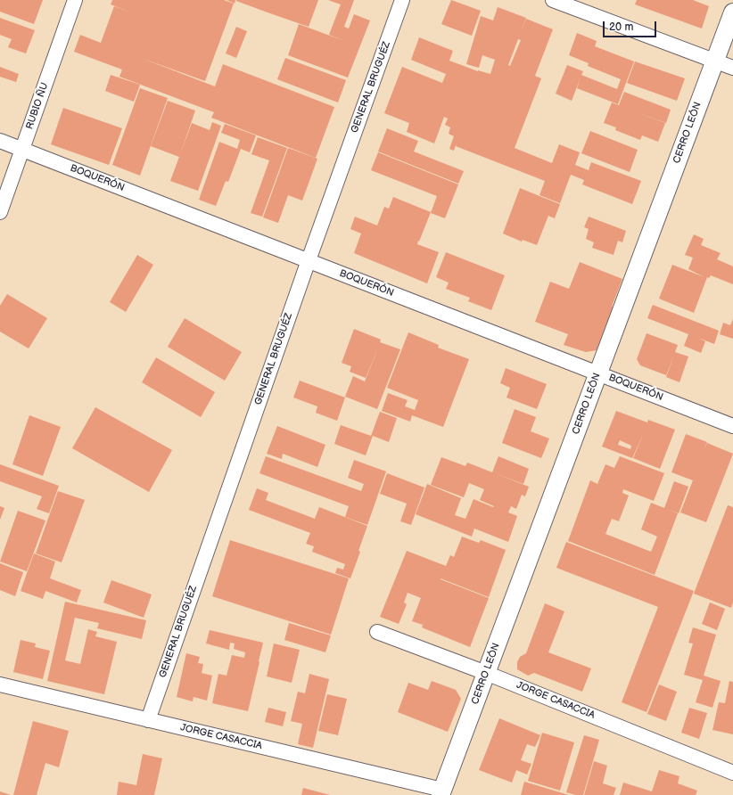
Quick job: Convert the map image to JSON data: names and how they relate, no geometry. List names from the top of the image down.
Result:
{
  "streets": {
    "street": [
      "GENERAL BRUGUÉZ",
      "RUBIO ÑU",
      "CERRO LEÓN",
      "BOQUERÓN",
      "JORGE CASACCIA"
    ]
  },
  "crossings": [
    ["GENERAL BRUGUÉZ", "BOQUERÓN"],
    ["GENERAL BRUGUÉZ", "JORGE CASACCIA"],
    ["RUBIO ÑU", "BOQUERÓN"],
    ["CERRO LEÓN", "BOQUERÓN"],
    ["CERRO LEÓN", "JORGE CASACCIA"]
  ],
  "scale_bar": "20 m"
}
